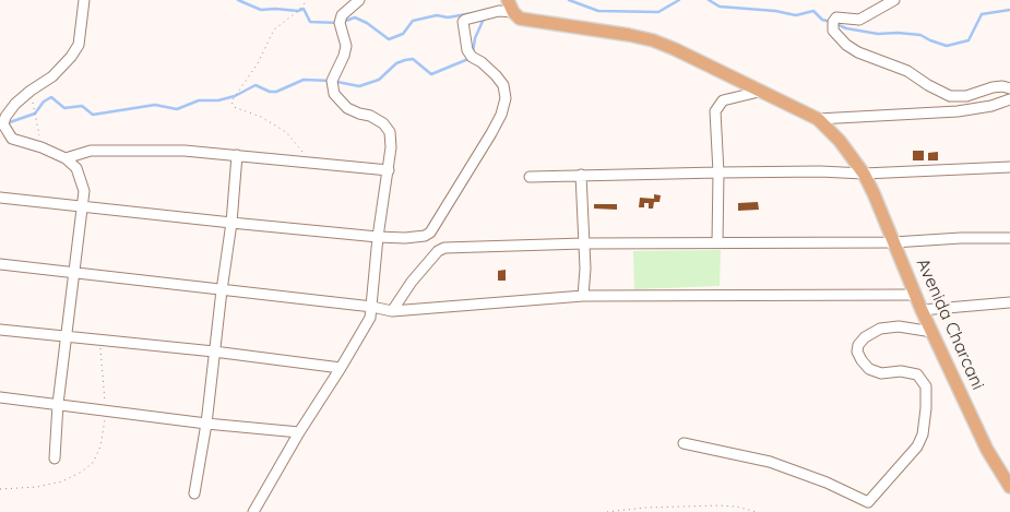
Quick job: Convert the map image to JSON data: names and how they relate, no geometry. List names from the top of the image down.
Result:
{
  "streets": {
    "main road": ["Avenida Charcani"]
  }
}
